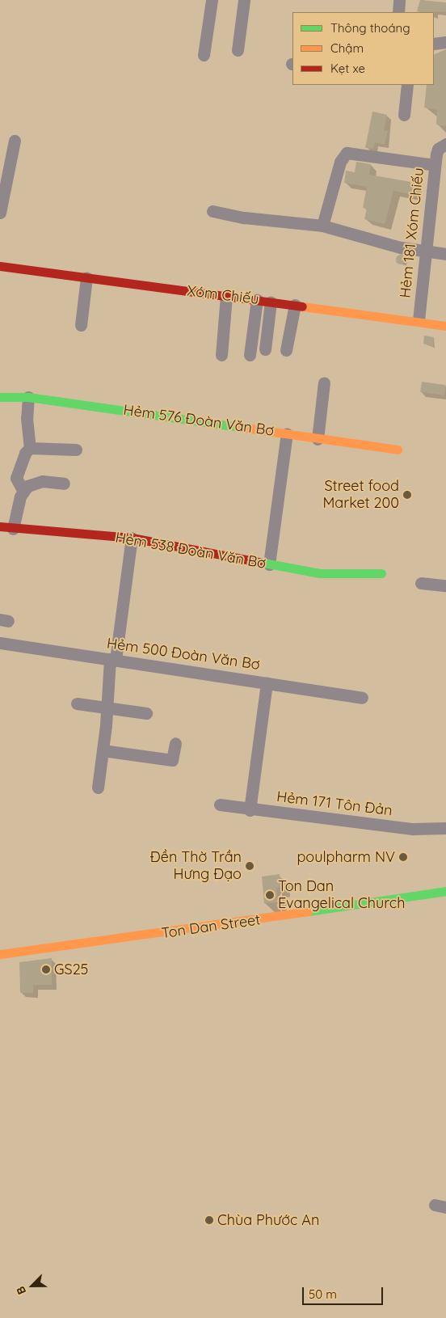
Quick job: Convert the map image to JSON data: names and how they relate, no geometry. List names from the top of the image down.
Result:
{
  "streets": {
    "street": [
      "Hẻm 181 Xóm Chiếu",
      "Xóm Chiếu",
      "Hẻm 576 Đoàn Văn Bơ",
      "Hẻm 538 Đoàn Văn Bơ",
      "Hẻm 500 Đoàn Văn Bơ",
      "Hẻm 171 Tôn Đản",
      "Ton Dan Street"
    ]
  },
  "crossings": [
    ["Hẻm 181 Xóm Chiếu", "Xóm Chiếu"]
  ],
  "places": [
    "Street food Market 200",
    "poulpharm NV",
    "Đền Thờ Trần Hưng Đạo",
    "Ton Dan Evangelical Church",
    "GS25",
    "Chùa Phước An"
  ],
  "legend": ["Thông thoáng", "Chậm", "Kẹt xe"],
  "scale_bar": "50 m",
  "north": "bottom left"
}
